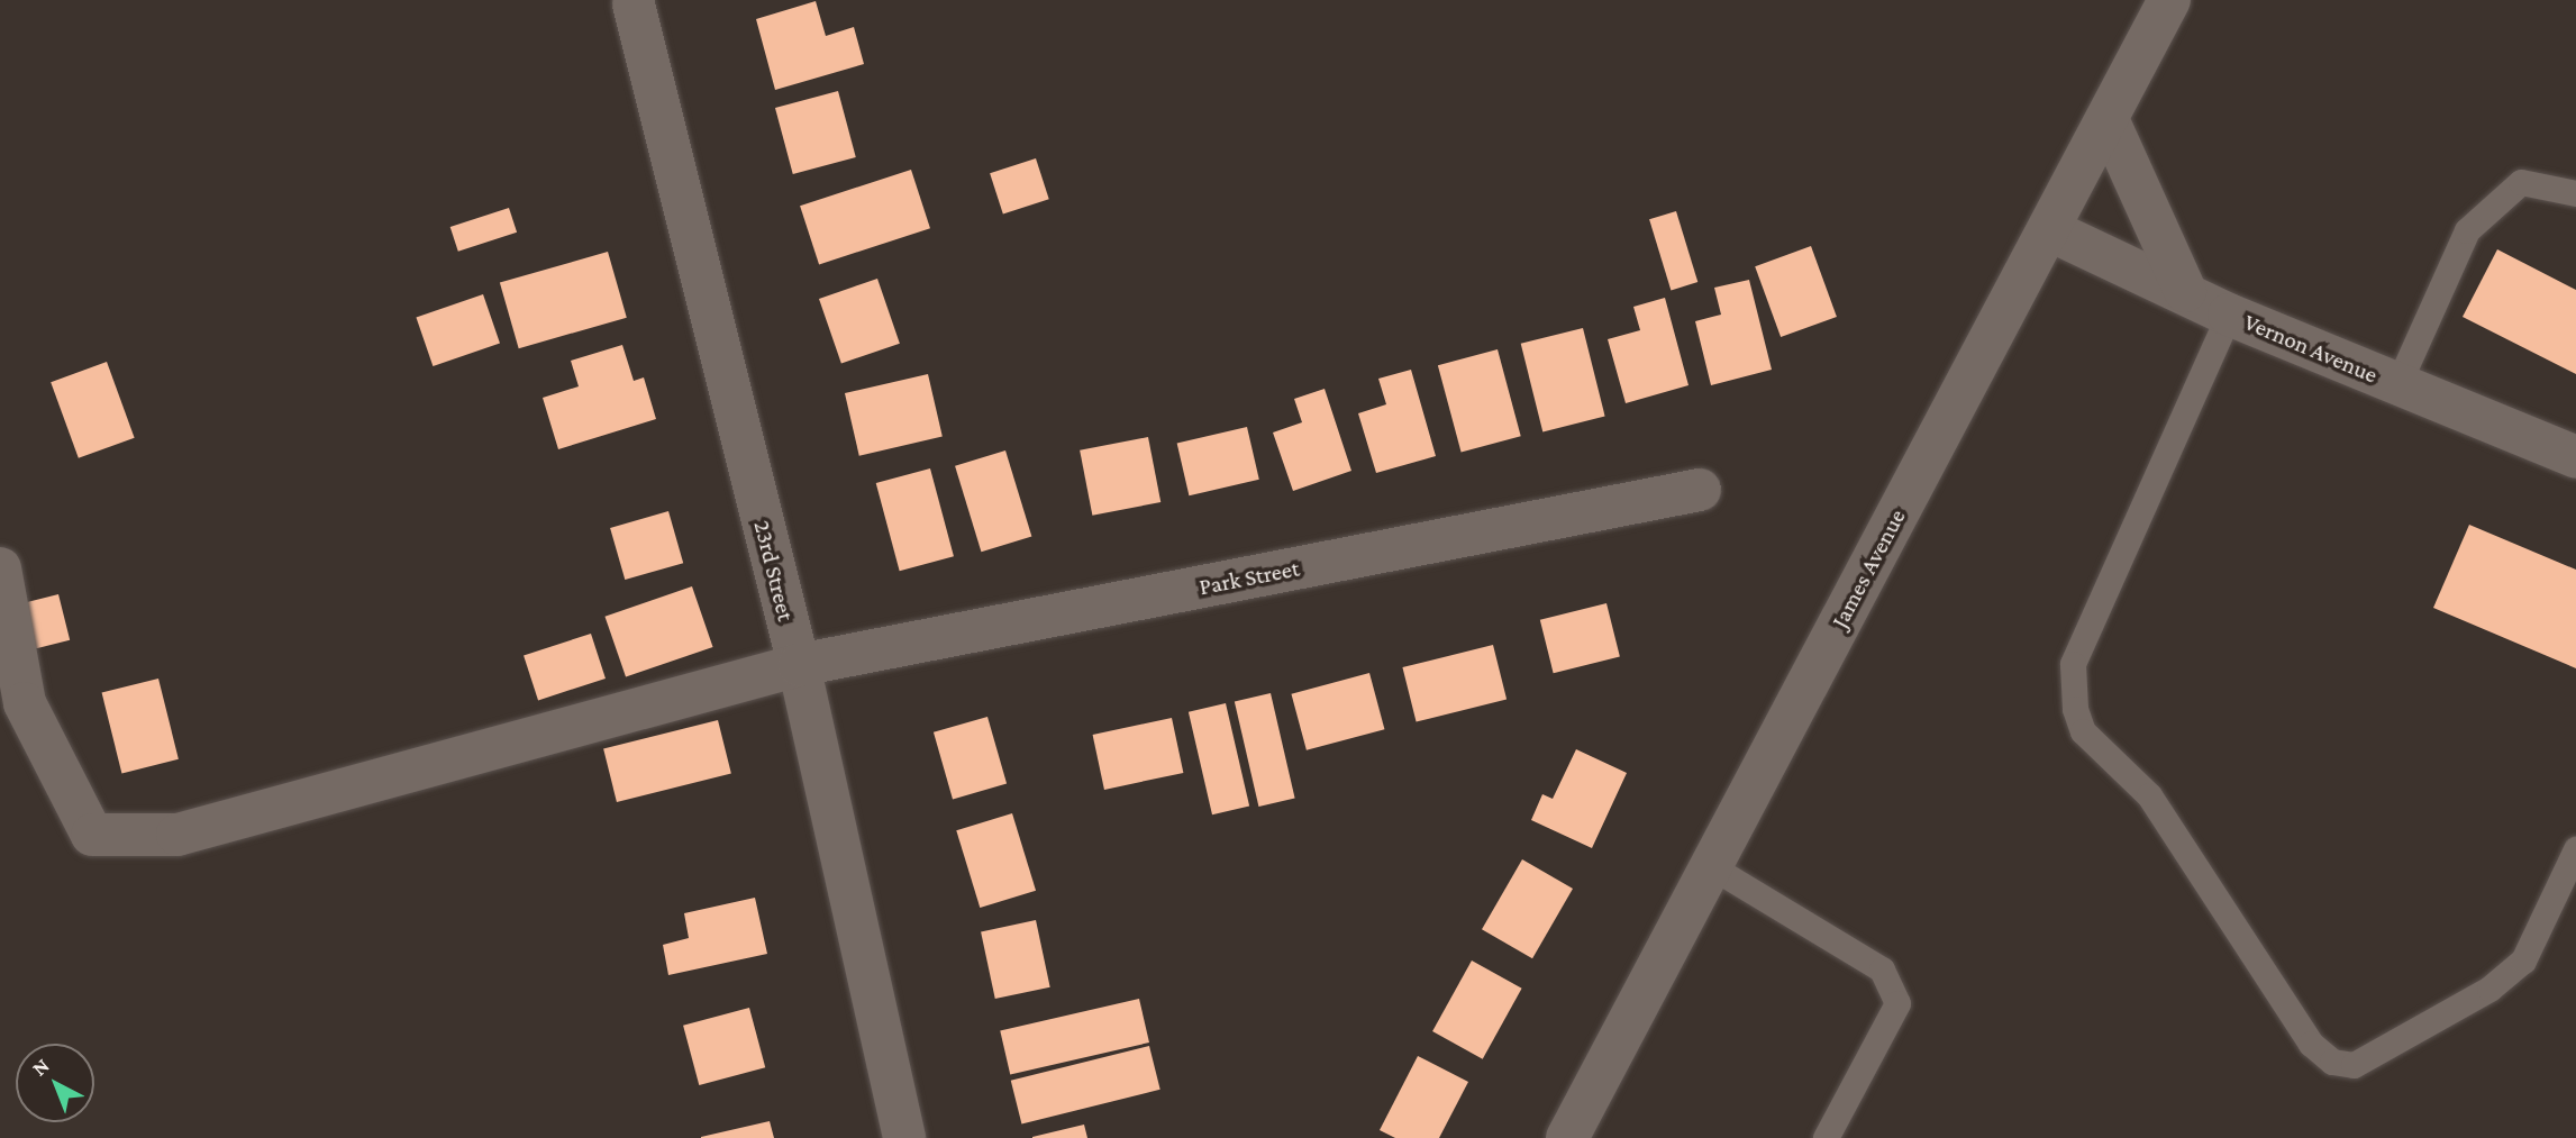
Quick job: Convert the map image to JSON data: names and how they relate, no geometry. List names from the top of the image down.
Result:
{
  "streets": {
    "street": [
      "Vernon Avenue",
      "James Avenue",
      "23rd Street",
      "Park Street"
    ]
  },
  "crossings": [
    ["Vernon Avenue", "James Avenue"],
    ["23rd Street", "Park Street"]
  ],
  "north": "top left"
}
